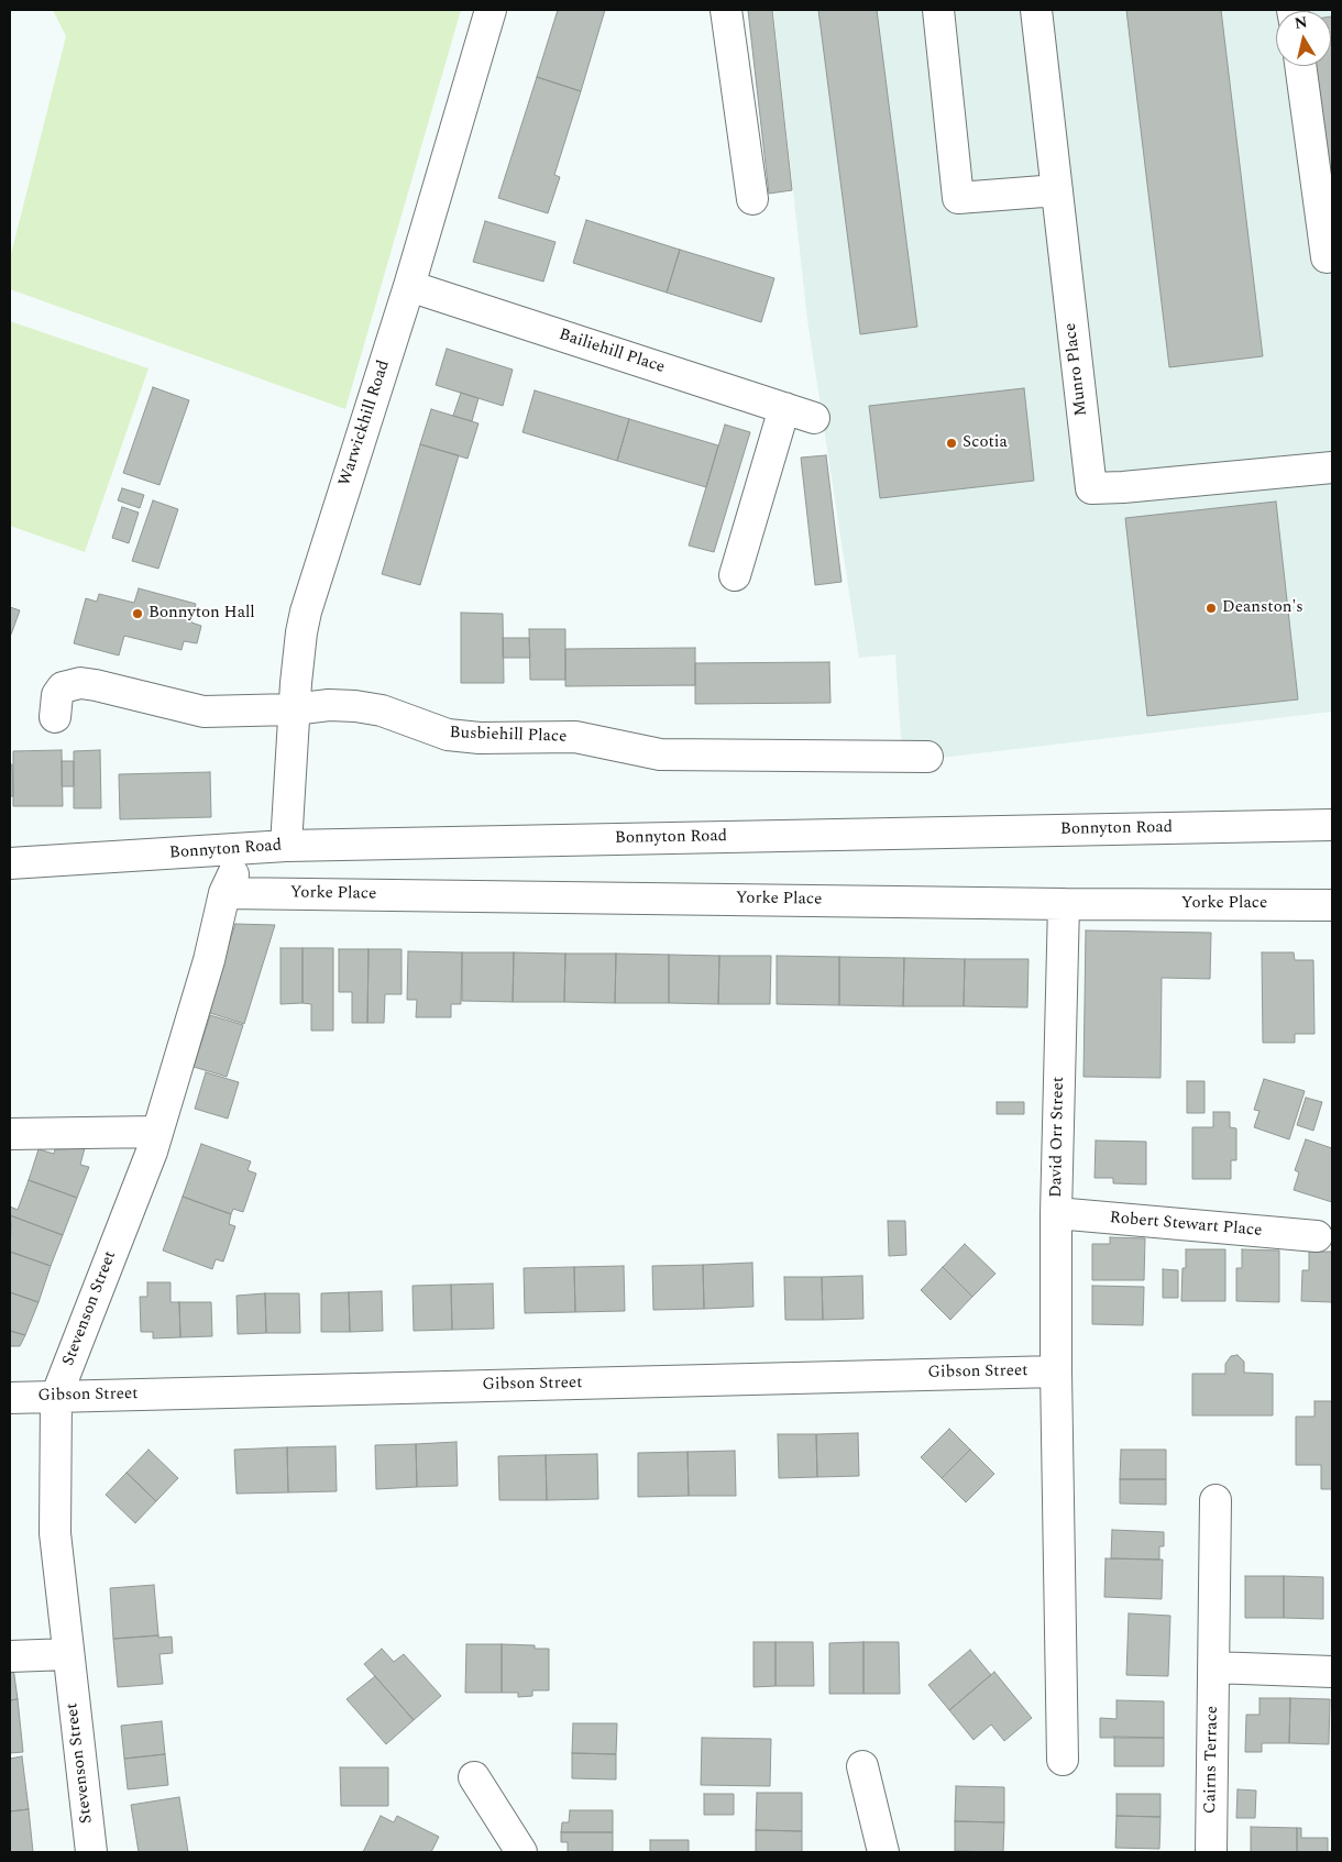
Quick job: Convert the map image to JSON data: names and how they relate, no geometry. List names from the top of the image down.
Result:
{
  "streets": {
    "street": [
      "Bailiehill Place",
      "Munro Place",
      "Warwickhill Road",
      "Busbiehill Place",
      "Bonnyton Road",
      "Yorke Place",
      "David Orr Street",
      "Robert Stewart Place",
      "Stevenson Street",
      "Gibson Street",
      "Cairns Terrace"
    ]
  },
  "crossings": [
    ["Bailiehill Place", "Warwickhill Road"],
    ["Warwickhill Road", "Busbiehill Place"],
    ["Warwickhill Road", "Bonnyton Road"],
    ["Bonnyton Road", "Stevenson Street"],
    ["Yorke Place", "David Orr Street"],
    ["Yorke Place", "Stevenson Street"],
    ["David Orr Street", "Robert Stewart Place"],
    ["David Orr Street", "Gibson Street"],
    ["Stevenson Street", "Gibson Street"]
  ],
  "places": ["Scotia", "Deanston's", "Bonnyton Hall"],
  "north": "top"
}
